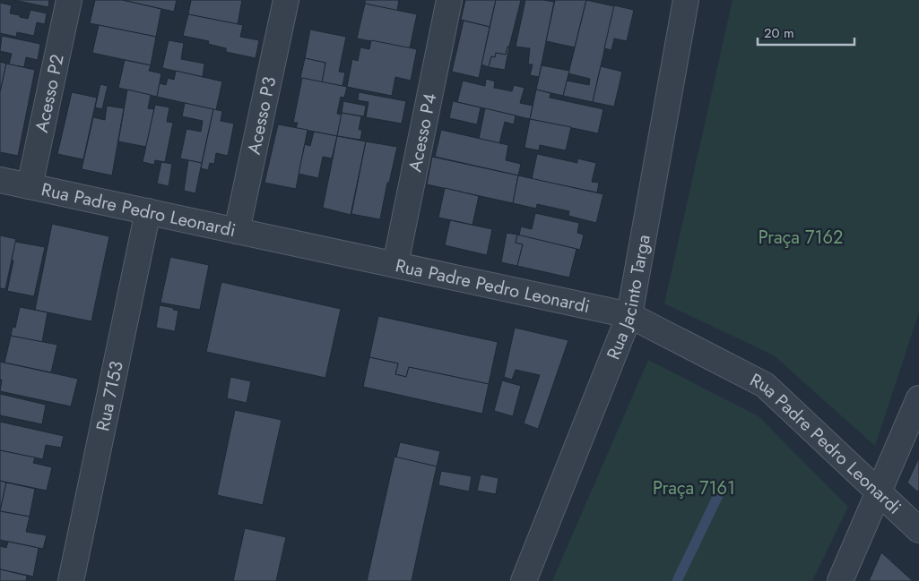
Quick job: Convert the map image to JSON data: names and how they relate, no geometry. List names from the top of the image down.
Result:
{
  "streets": {
    "street": [
      "Acesso P2",
      "Acesso P3",
      "Acesso P4",
      "Rua Padre Pedro Leonardi",
      "Rua Jacinto Targa",
      "Rua 7153"
    ]
  },
  "crossings": [
    ["Acesso P2", "Rua Padre Pedro Leonardi"],
    ["Acesso P3", "Rua Padre Pedro Leonardi"],
    ["Acesso P4", "Rua Padre Pedro Leonardi"],
    ["Rua Padre Pedro Leonardi", "Rua Jacinto Targa"],
    ["Rua Padre Pedro Leonardi", "Rua 7153"]
  ],
  "parks": ["Praça 7162", "Praça 7161"],
  "scale_bar": "20 m"
}
